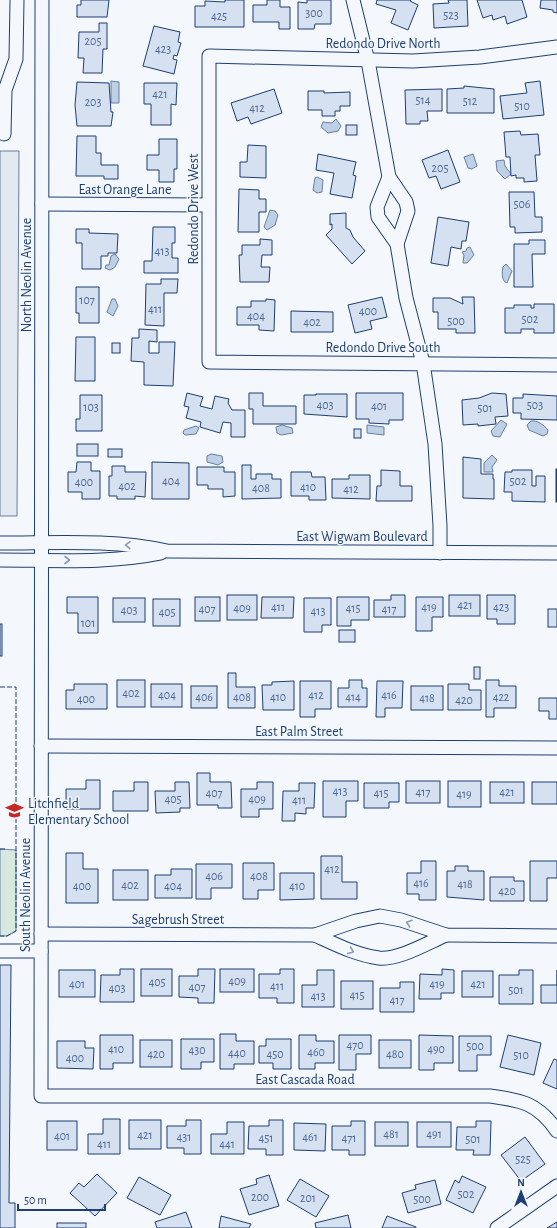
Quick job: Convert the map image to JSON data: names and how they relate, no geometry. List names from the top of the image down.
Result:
{
  "streets": {
    "street": [
      "Redondo Drive North",
      "East Orange Lane",
      "Redondo Drive West",
      "North Neolin Avenue",
      "Redondo Drive South",
      "East Wigwam Boulevard",
      "East Palm Street",
      "South Neolin Avenue",
      "Sagebrush Street",
      "East Cascada Road"
    ]
  },
  "crossings": [
    ["Redondo Drive North", "Redondo Drive West"],
    ["East Orange Lane", "Redondo Drive West"],
    ["East Orange Lane", "North Neolin Avenue"],
    ["Redondo Drive West", "Redondo Drive South"],
    ["North Neolin Avenue", "East Wigwam Boulevard"],
    ["North Neolin Avenue", "South Neolin Avenue"],
    ["East Wigwam Boulevard", "South Neolin Avenue"],
    ["East Palm Street", "South Neolin Avenue"],
    ["South Neolin Avenue", "Sagebrush Street"],
    ["South Neolin Avenue", "East Cascada Road"]
  ],
  "places": {
    "school or university": ["Litchfield Elementary School"]
  },
  "house_numbers": [
    "300",
    "523",
    "425",
    "205",
    "423",
    "421",
    "514",
    "512",
    "203",
    "510",
    "412",
    "205",
    "506",
    "413",
    "107",
    "411",
    "400",
    "404",
    "502",
    "500",
    "402",
    "403",
    "503",
    "401",
    "103",
    "501",
    "404",
    "502",
    "400",
    "402",
    "410",
    "408",
    "412",
    "421",
    "411",
    "419",
    "423",
    "409",
    "415",
    "407",
    "417",
    "403",
    "413",
    "405",
    "101",
    "402",
    "404",
    "412",
    "416",
    "406",
    "408",
    "410",
    "414",
    "422",
    "418",
    "400",
    "420",
    "413",
    "417",
    "421",
    "407",
    "415",
    "419",
    "405",
    "409",
    "411",
    "412",
    "406",
    "408",
    "416",
    "418",
    "402",
    "400",
    "404",
    "410",
    "420",
    "409",
    "405",
    "401",
    "419",
    "421",
    "411",
    "407",
    "403",
    "501",
    "415",
    "413",
    "417",
    "470",
    "500",
    "410",
    "490",
    "430",
    "460",
    "440",
    "420",
    "450",
    "480",
    "510",
    "400",
    "481",
    "491",
    "421",
    "401",
    "431",
    "461",
    "451",
    "471",
    "501",
    "411",
    "441",
    "525",
    "502",
    "200",
    "201",
    "500"
  ],
  "scale_bar": "50 m",
  "north": "top"
}
